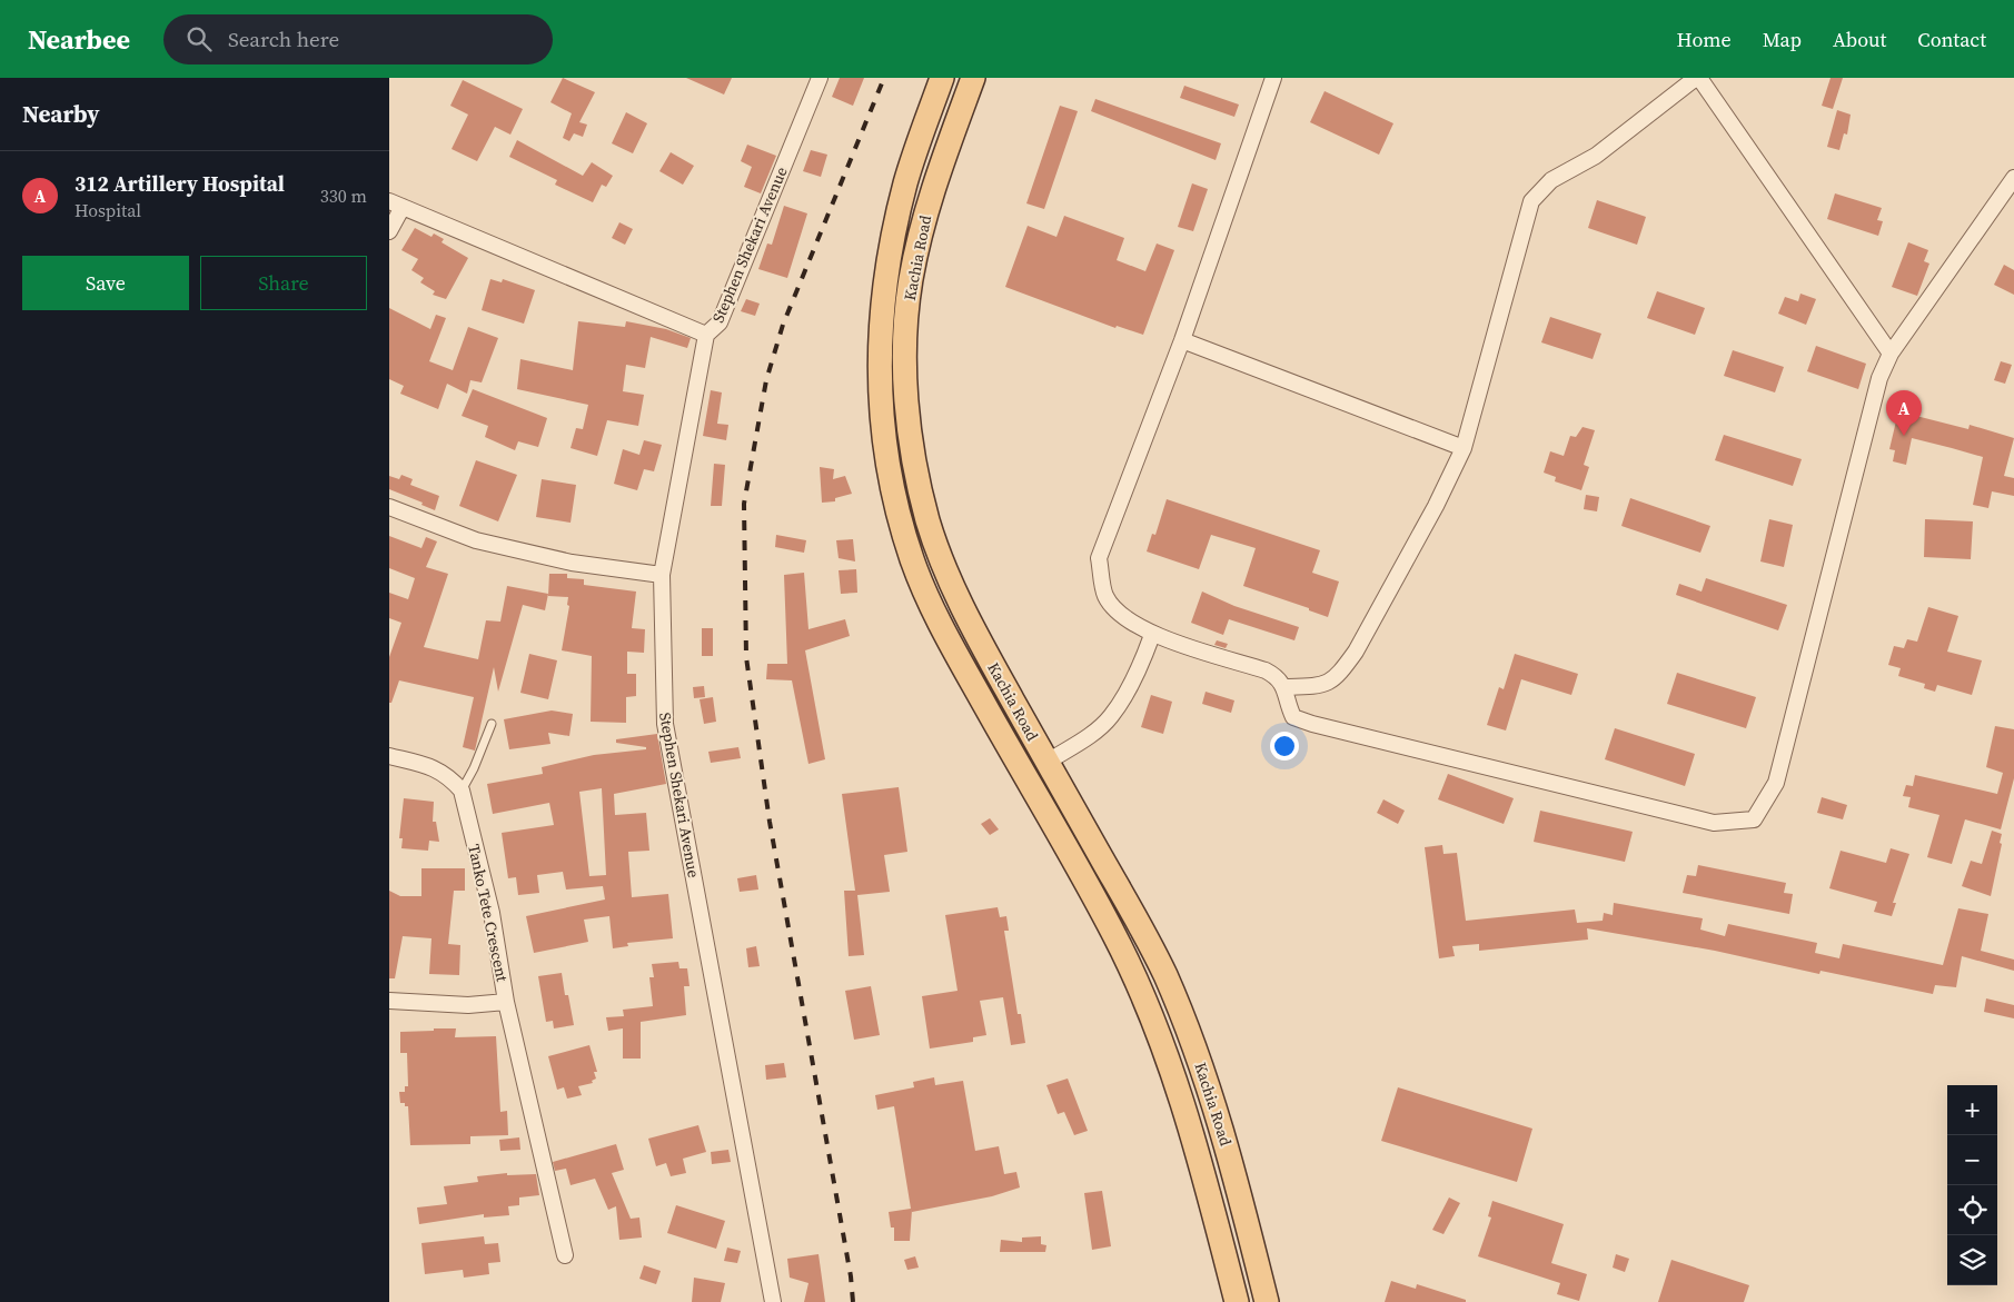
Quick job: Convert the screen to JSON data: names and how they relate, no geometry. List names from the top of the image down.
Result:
{
  "streets": {
    "main road": ["Kachia Road"],
    "street": ["Stephen Shekari Avenue", "Tanko Tete Crescent"]
  },
  "page": {
    "header": "Nearbee",
    "search": "Search here",
    "nav": [
      "Home",
      "Map",
      "About",
      "Contact"
    ],
    "heading": "Nearby",
    "list": [
      {
        "mark": "A",
        "name": "312 Artillery Hospital",
        "note": "Hospital",
        "value": "330 m"
      }
    ],
    "buttons": ["Save", "Share"],
    "pins": "A",
    "map_buttons": ["+", "−"]
  }
}
